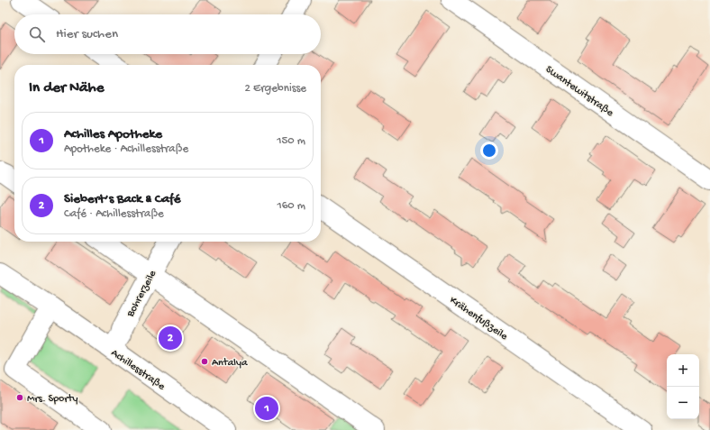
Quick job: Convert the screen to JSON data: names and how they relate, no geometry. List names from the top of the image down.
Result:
{
  "streets": {
    "street": [
      "Swantewitstraße",
      "Bohrerzeile",
      "Krähenfußzeile",
      "Achillesstraße"
    ]
  },
  "crossings": [
    ["Bohrerzeile", "Achillesstraße"]
  ],
  "places": ["Antalya", "Mrs. Sporty"],
  "page": {
    "search": "Hier suchen",
    "heading": ["In der Nähe", "2 Ergebnisse"],
    "list": [
      {
        "mark": "1",
        "name": "Achilles Apotheke",
        "note": "Apotheke · Achillesstraße",
        "value": "150 m"
      },
      {
        "mark": "2",
        "name": "Siebert’s Back & Café",
        "note": "Café · Achillesstraße",
        "value": "160 m"
      }
    ],
    "pins": ["2", "1"],
    "map_buttons": ["+", "−"]
  }
}
